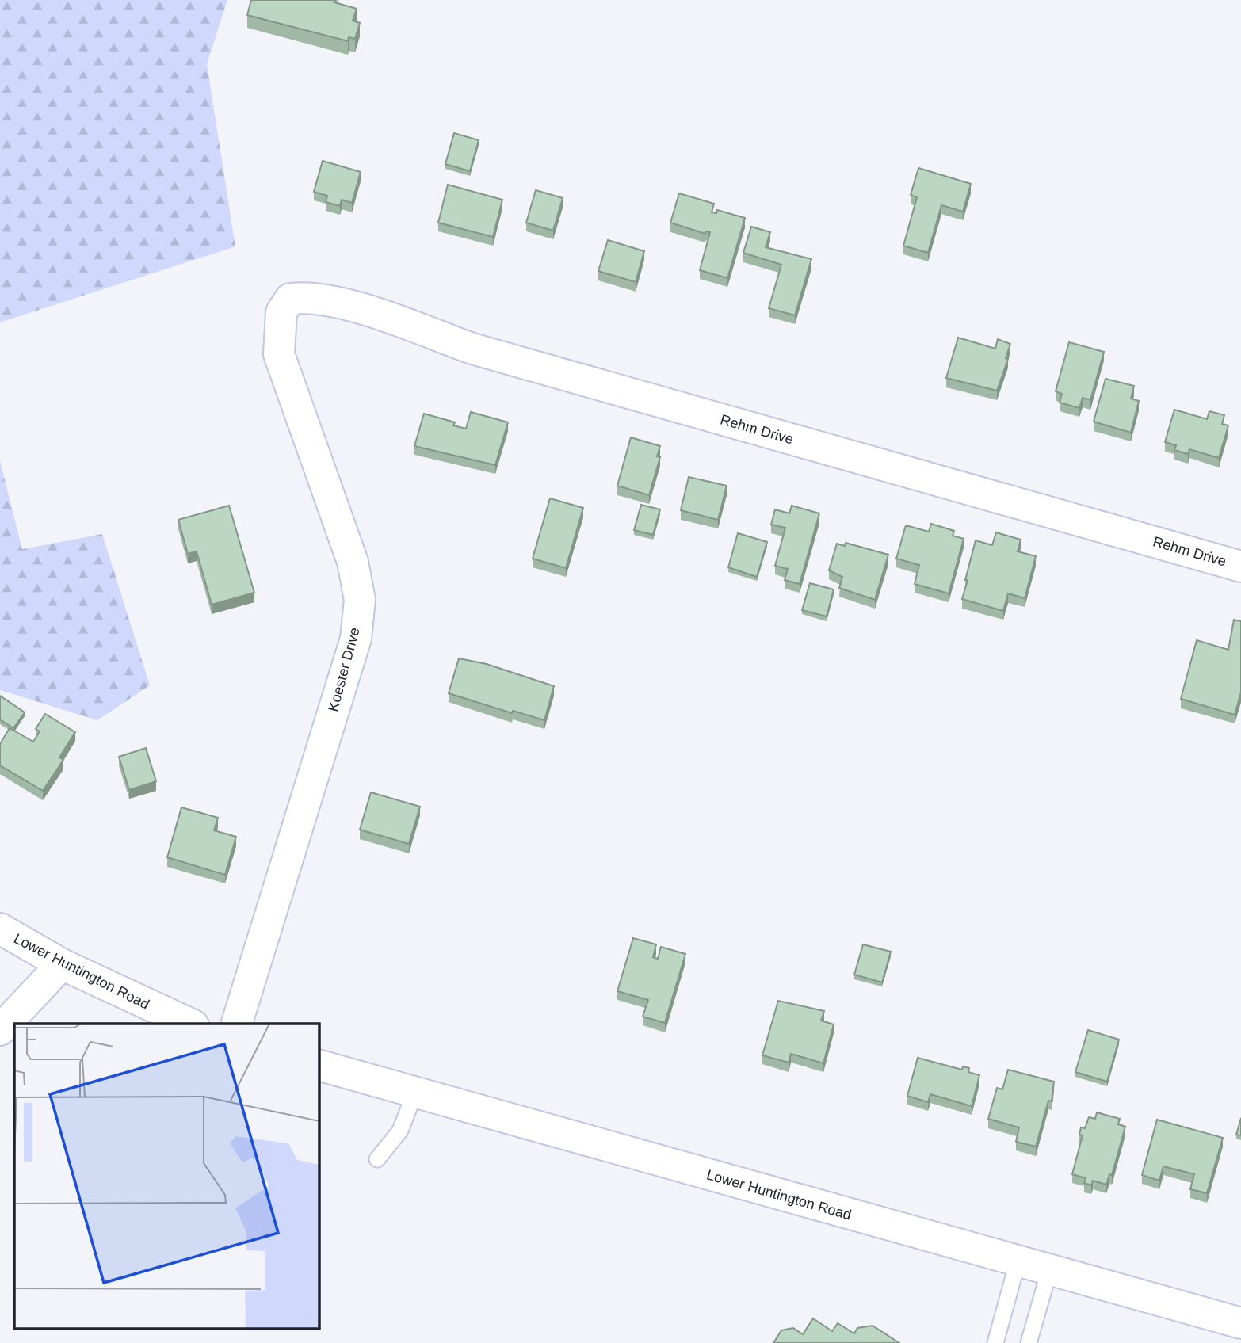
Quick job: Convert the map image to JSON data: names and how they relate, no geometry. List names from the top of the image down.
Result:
{
  "streets": {
    "street": ["Rehm Drive", "Koester Drive", "Lower Huntington Road"]
  },
  "crossings": [
    ["Rehm Drive", "Koester Drive"]
  ]
}
